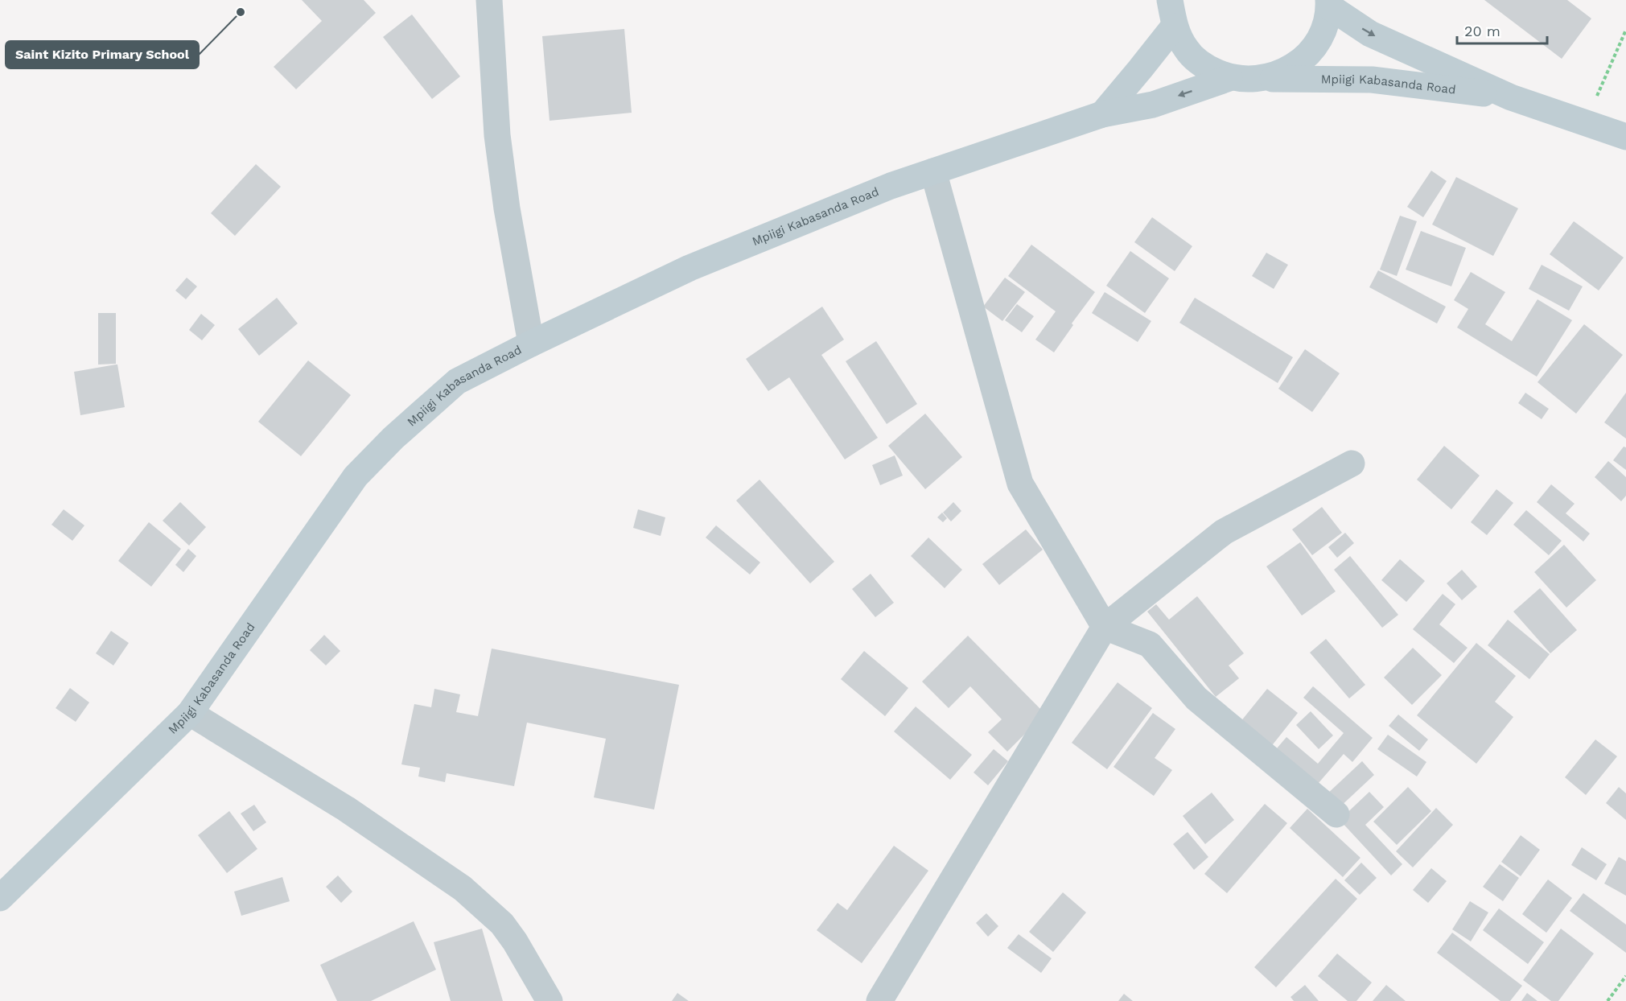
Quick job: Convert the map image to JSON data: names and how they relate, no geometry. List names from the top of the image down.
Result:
{
  "streets": {
    "main road": ["Mpiigi Kabasanda Road"]
  },
  "places": ["Saint Kizito Primary School"],
  "scale_bar": "20 m"
}
